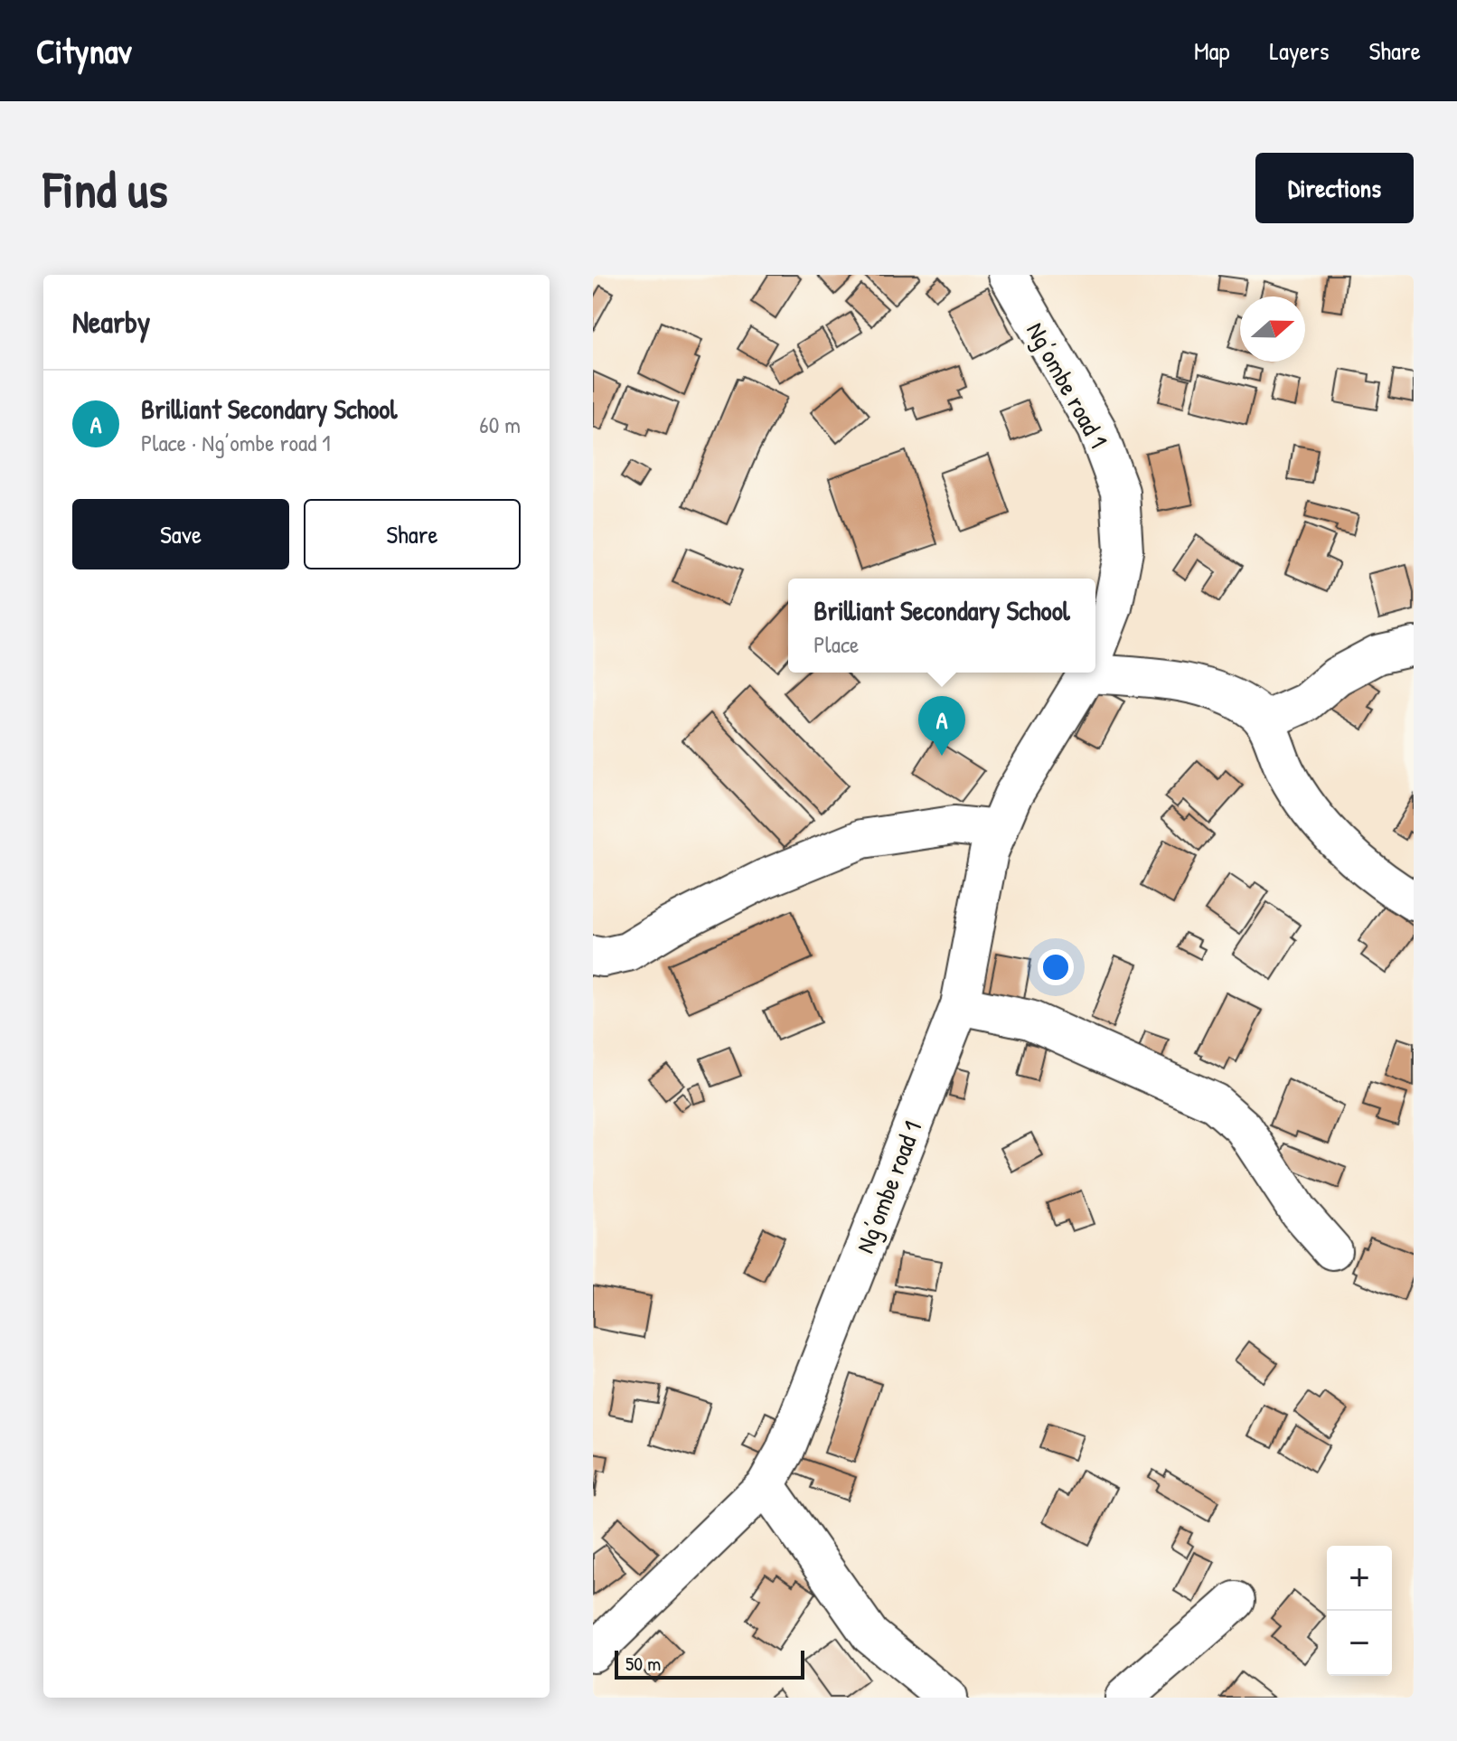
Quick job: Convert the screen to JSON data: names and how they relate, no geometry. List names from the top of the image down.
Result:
{
  "streets": {
    "street": ["Ng’ombe road 1"]
  },
  "scale_bar": "50 m",
  "north": "right",
  "page": {
    "header": "Citynav",
    "nav": ["Map", "Layers", "Share"],
    "buttons": [
      "Directions",
      ["Save", "Share"]
    ],
    "title": "Find us",
    "heading": "Nearby",
    "list": [
      {
        "mark": "A",
        "name": "Brilliant Secondary School",
        "note": "Place · Ng’ombe road 1",
        "value": "60 m"
      }
    ],
    "popup": ["Brilliant Secondary School", "Place"],
    "pins": "A",
    "map_buttons": ["+", "−"],
    "scale": "50 m"
  }
}
